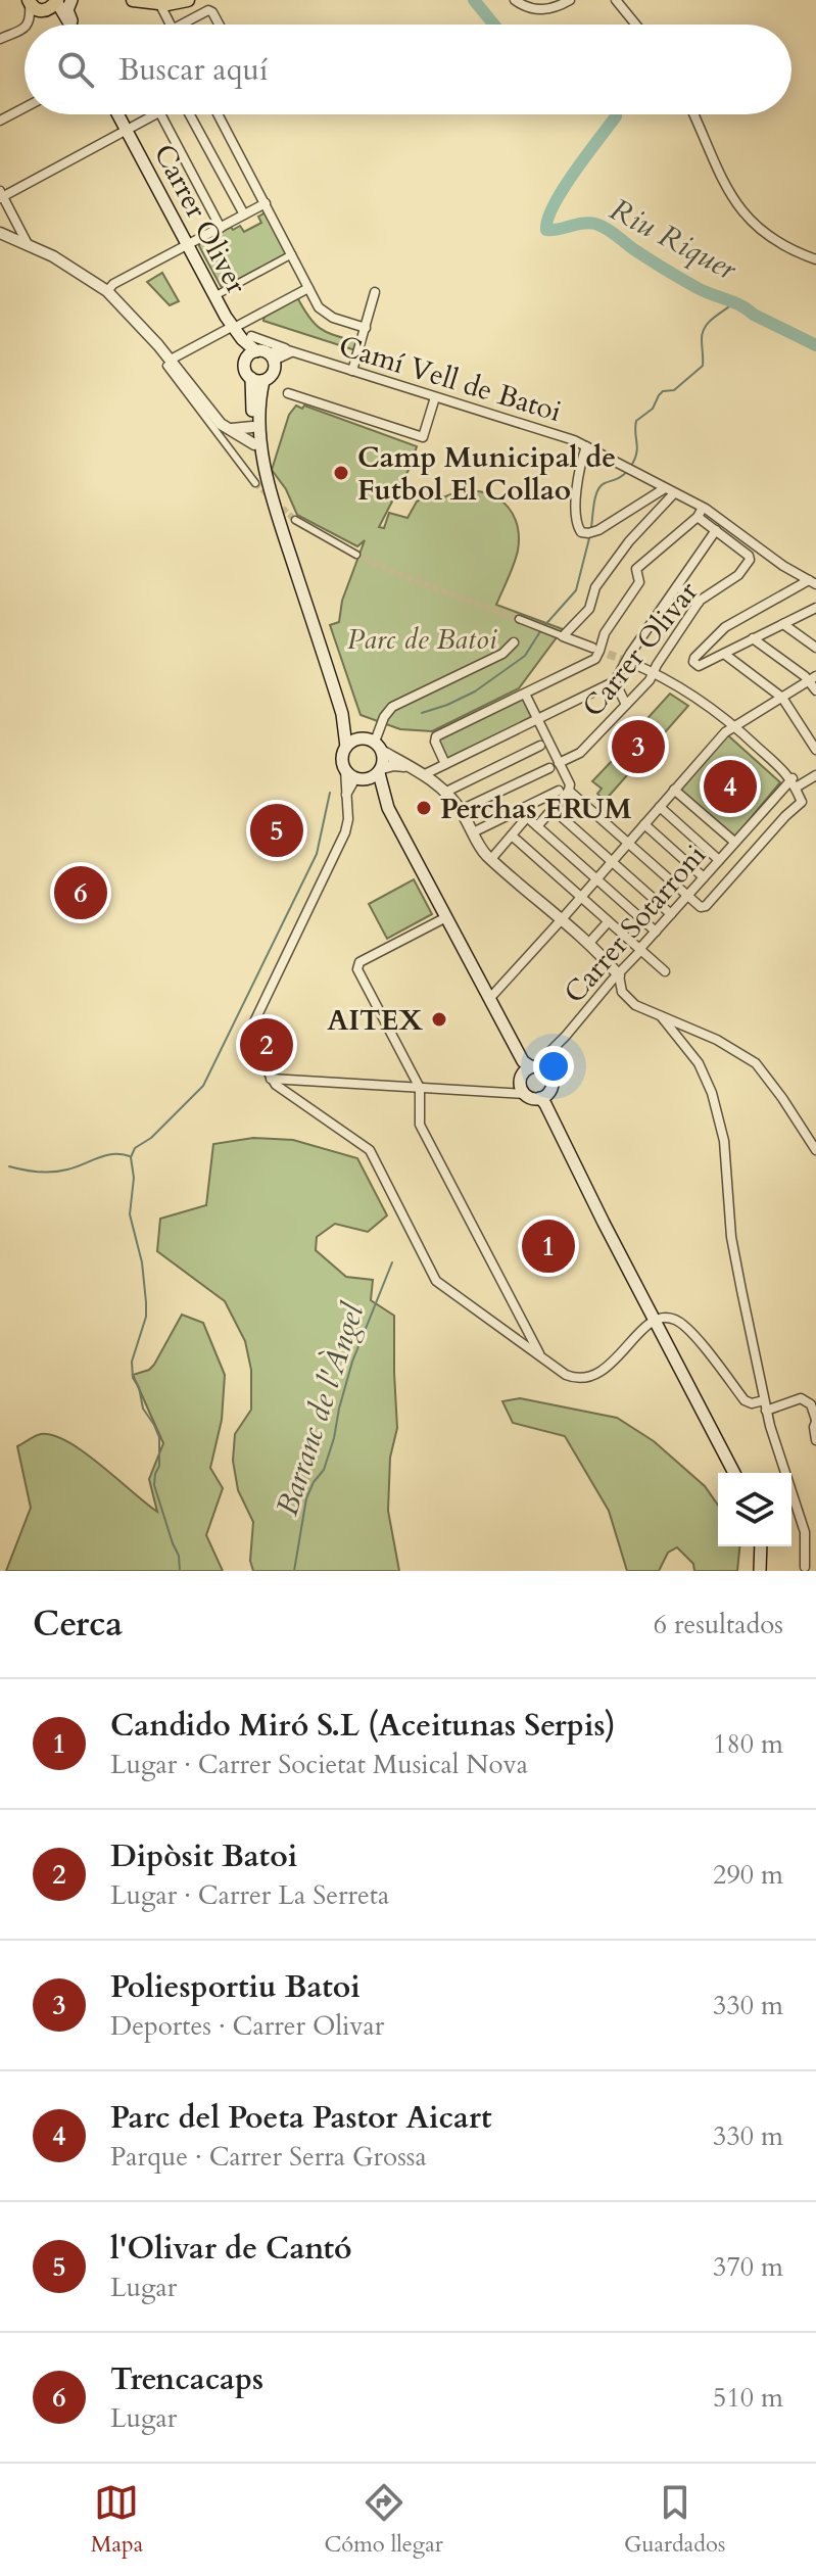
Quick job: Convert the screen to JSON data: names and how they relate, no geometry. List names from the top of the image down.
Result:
{
  "streets": {
    "main road": ["Carrer Oliver"],
    "street": ["Camí Vell de Batoi", "Carrer Olivar", "Carrer Sotarroni"]
  },
  "crossings": [
    ["Carrer Oliver", "Camí Vell de Batoi"]
  ],
  "water": ["Riu Riquer", "Barranc de l'Àngel"],
  "parks": ["Parc de Batoi"],
  "places": ["Camp Municipal de Futbol El Collao", "Perchas ERUM", "AITEX"],
  "page": {
    "search": "Buscar aquí",
    "pins": [
      "3",
      "4",
      "5",
      "6",
      "2",
      "1"
    ],
    "heading": ["Cerca", "6 resultados"],
    "list": [
      {
        "mark": "1",
        "name": "Candido Miró S.L (Aceitunas Serpis)",
        "note": "Lugar · Carrer Societat Musical Nova",
        "value": "180 m"
      },
      {
        "mark": "2",
        "name": "Dipòsit Batoi",
        "note": "Lugar · Carrer La Serreta",
        "value": "290 m"
      },
      {
        "mark": "3",
        "name": "Poliesportiu Batoi",
        "note": "Deportes · Carrer Olivar",
        "value": "330 m"
      },
      {
        "mark": "4",
        "name": "Parc del Poeta Pastor Aicart",
        "note": "Parque · Carrer Serra Grossa",
        "value": "330 m"
      },
      {
        "mark": "5",
        "name": "l'Olivar de Cantó",
        "note": "Lugar",
        "value": "370 m"
      },
      {
        "mark": "6",
        "name": "Trencacaps",
        "note": "Lugar",
        "value": "510 m"
      }
    ],
    "nav": ["Mapa", "Cómo llegar", "Guardados"]
  }
}
